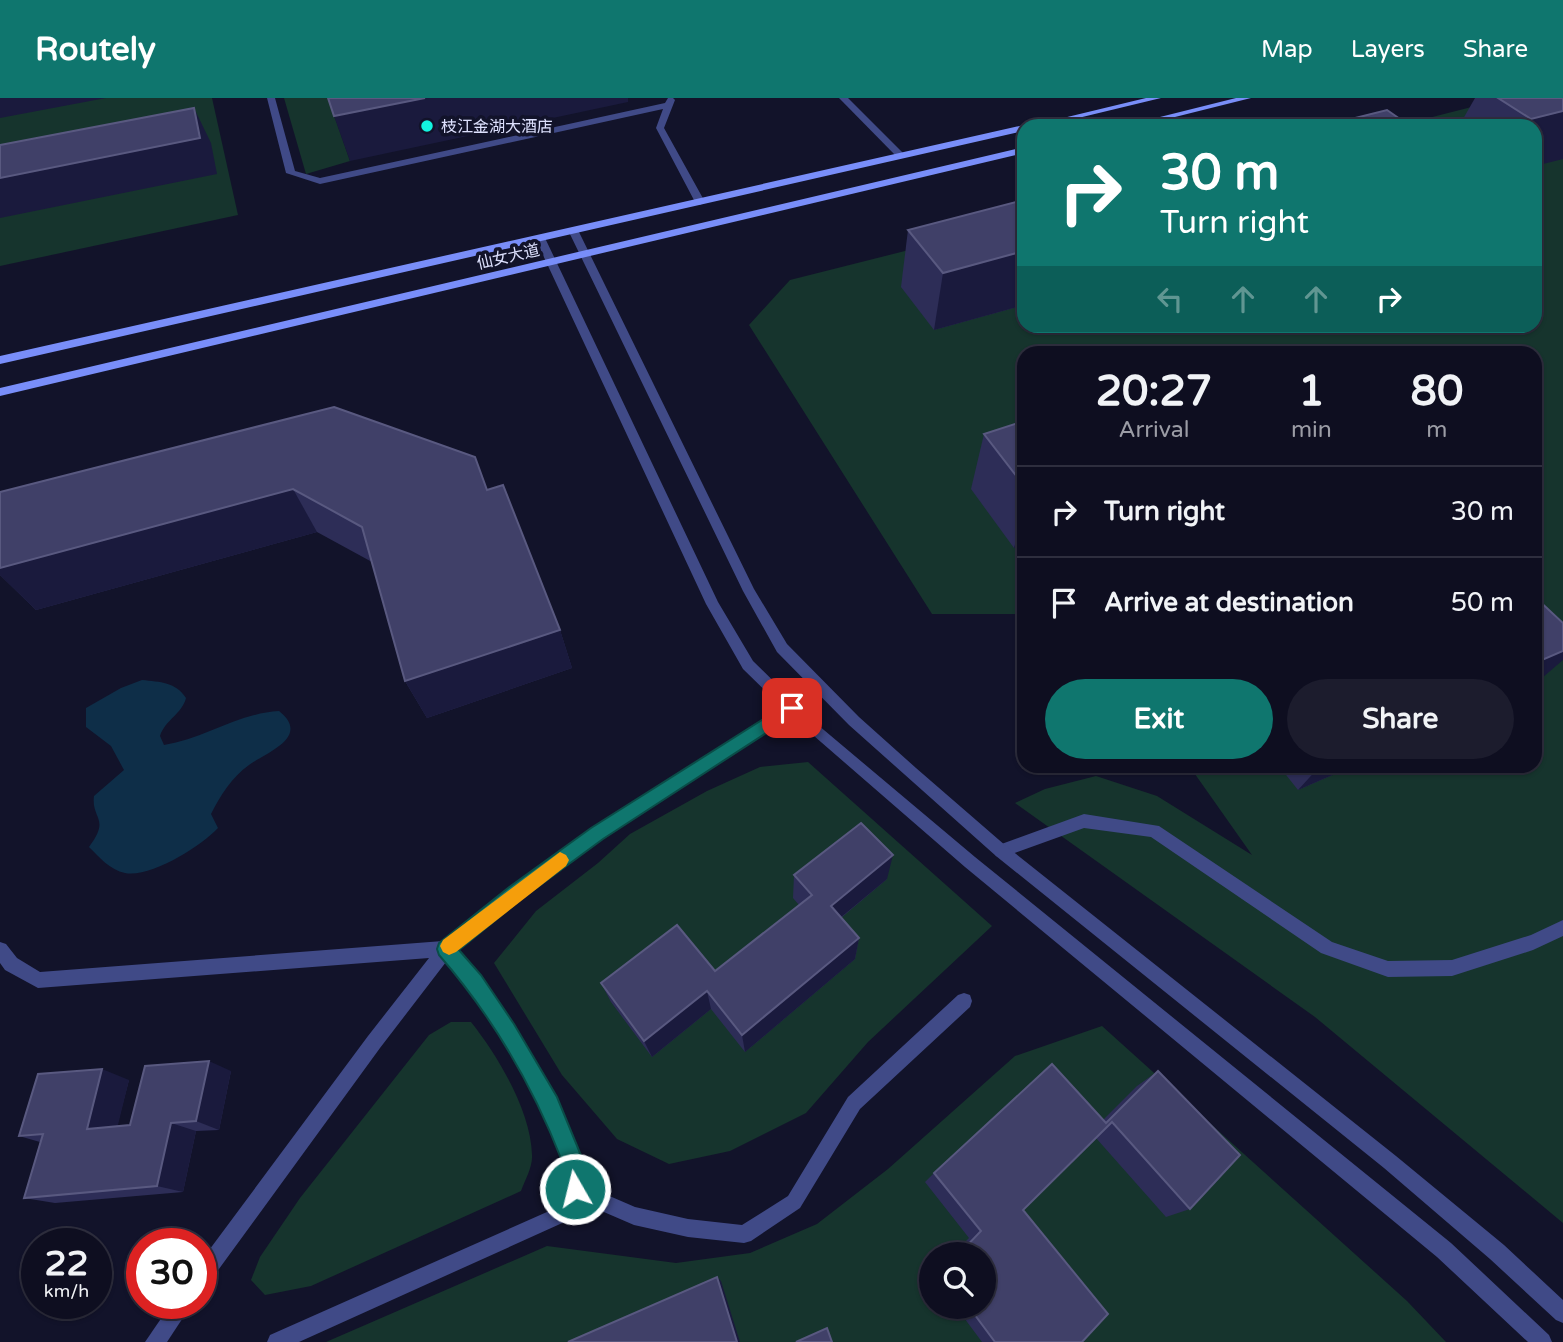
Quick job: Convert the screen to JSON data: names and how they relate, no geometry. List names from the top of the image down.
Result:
{
  "streets": {
    "main road": ["仙女大道"]
  },
  "places": ["枝江金湖大酒店"],
  "page": {
    "header": "Routely",
    "nav": ["Map", "Layers", "Share"],
    "turn": ["30 m", "Turn right"],
    "eta": [
      "20:27",
      "Arrival",
      "1",
      "min",
      "80",
      "m"
    ],
    "list": [
      {
        "name": "Turn right",
        "value": "30 m"
      },
      {
        "name": "Arrive at destination",
        "value": "50 m"
      }
    ],
    "buttons": ["Exit", "Share"],
    "speed": "22 km/h",
    "limit": "30"
  }
}
